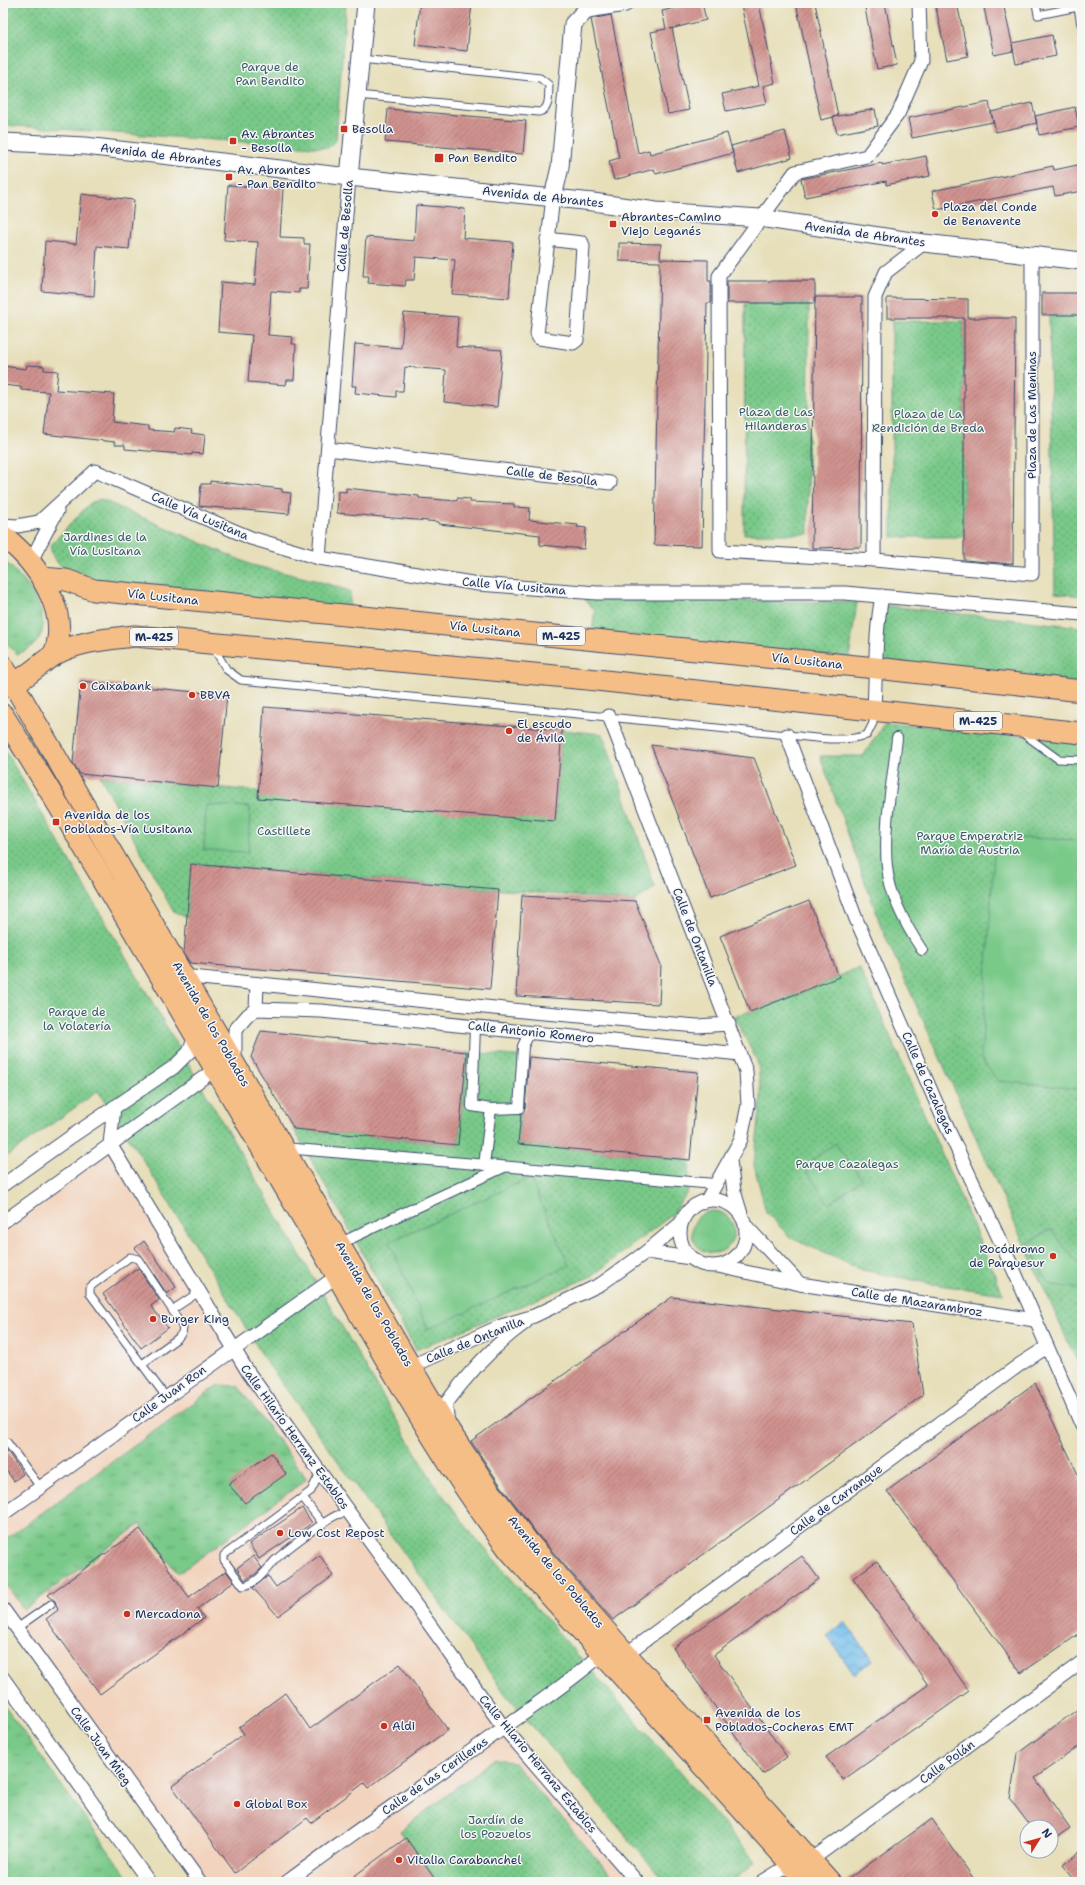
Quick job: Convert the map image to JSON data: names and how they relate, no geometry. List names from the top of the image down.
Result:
{
  "streets": {
    "main road": ["Vía Lusitana", "M-425", "Avenida de los Poblados"],
    "street": [
      "Avenida de Abrantes",
      "Calle de Besolla",
      "Plaza de Las Meninas",
      "Calle Vía Lusitana",
      "Calle de Ontanilla",
      "Calle Antonio Romero",
      "Calle de Cazalegas",
      "Calle de Mazarambroz",
      "Calle Juan Ron",
      "Calle Hilario Herranz Establos",
      "Calle de Carranque",
      "Calle Juan Mieg",
      "Calle Polán",
      "Calle de las Cerilleras"
    ]
  },
  "crossings": [
    ["Avenida de Abrantes", "Calle de Besolla"],
    ["Avenida de Abrantes", "Plaza de Las Meninas"],
    ["Calle de Besolla", "Calle Vía Lusitana"],
    ["Calle Vía Lusitana", "Vía Lusitana"],
    ["M-425", "Avenida de los Poblados"],
    ["Calle de Ontanilla", "Avenida de los Poblados"],
    ["Calle de Ontanilla", "Calle Antonio Romero"],
    ["Calle de Ontanilla", "Calle de Mazarambroz"],
    ["Avenida de los Poblados", "Calle Antonio Romero"],
    ["Avenida de los Poblados", "Calle Juan Ron"],
    ["Avenida de los Poblados", "Calle de Carranque"],
    ["Avenida de los Poblados", "Calle Polán"],
    ["Avenida de los Poblados", "Calle de las Cerilleras"],
    ["Calle de Cazalegas", "Calle de Mazarambroz"],
    ["Calle de Cazalegas", "Calle de Carranque"],
    ["Calle Juan Ron", "Calle Hilario Herranz Establos"],
    ["Calle Hilario Herranz Establos", "Calle de las Cerilleras"]
  ],
  "parks": [
    "Parque de Pan Bendito",
    "Plaza de Las Hilanderas",
    "Plaza de La Rendición de Breda",
    "Jardines de la Vía Lusitana",
    "Castillete",
    "Parque Emperatriz María de Austria",
    "Parque de la Volatería",
    "Parque Cazalegas",
    "Jardín de los Pozuelos"
  ],
  "places": {
    "transit": [
      "Besolla",
      "Av. Abrantes - Besolla",
      "Pan Bendito",
      "Av. Abrantes - Pan Bendito",
      "Abrantes-Camino Viejo Leganés",
      "Avenida de los Poblados-Vía Lusitana",
      "Avenida de los Poblados-Cocheras EMT"
    ],
    "other": [
      "Plaza del Conde de Benavente",
      "Caixabank",
      "BBVA",
      "El escudo de Ávila",
      "Rocódromo de Parquesur",
      "Burger King",
      "Low Cost Repost",
      "Mercadona",
      "Aldi",
      "Global Box",
      "Vitalia Carabanchel"
    ]
  },
  "north": "top right"
}
